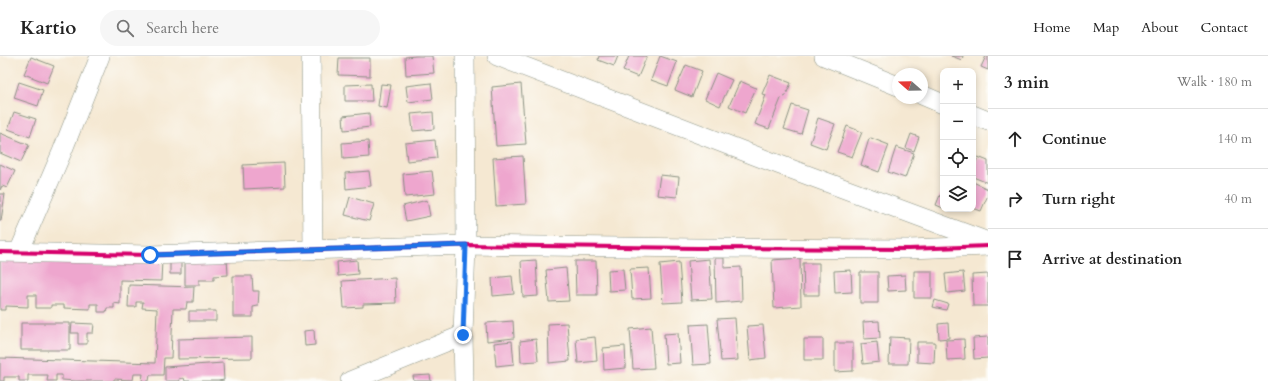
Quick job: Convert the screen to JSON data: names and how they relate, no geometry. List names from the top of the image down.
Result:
{
  "north": "left",
  "page": {
    "header": "Kartio",
    "search": "Search here",
    "nav": [
      "Home",
      "Map",
      "About",
      "Contact"
    ],
    "heading": ["3 min", "Walk · 180 m"],
    "map_buttons": ["+", "−"],
    "list": [
      ["Continue", "140 m"],
      ["Turn right", "40 m"],
      "Arrive at destination"
    ]
  }
}
